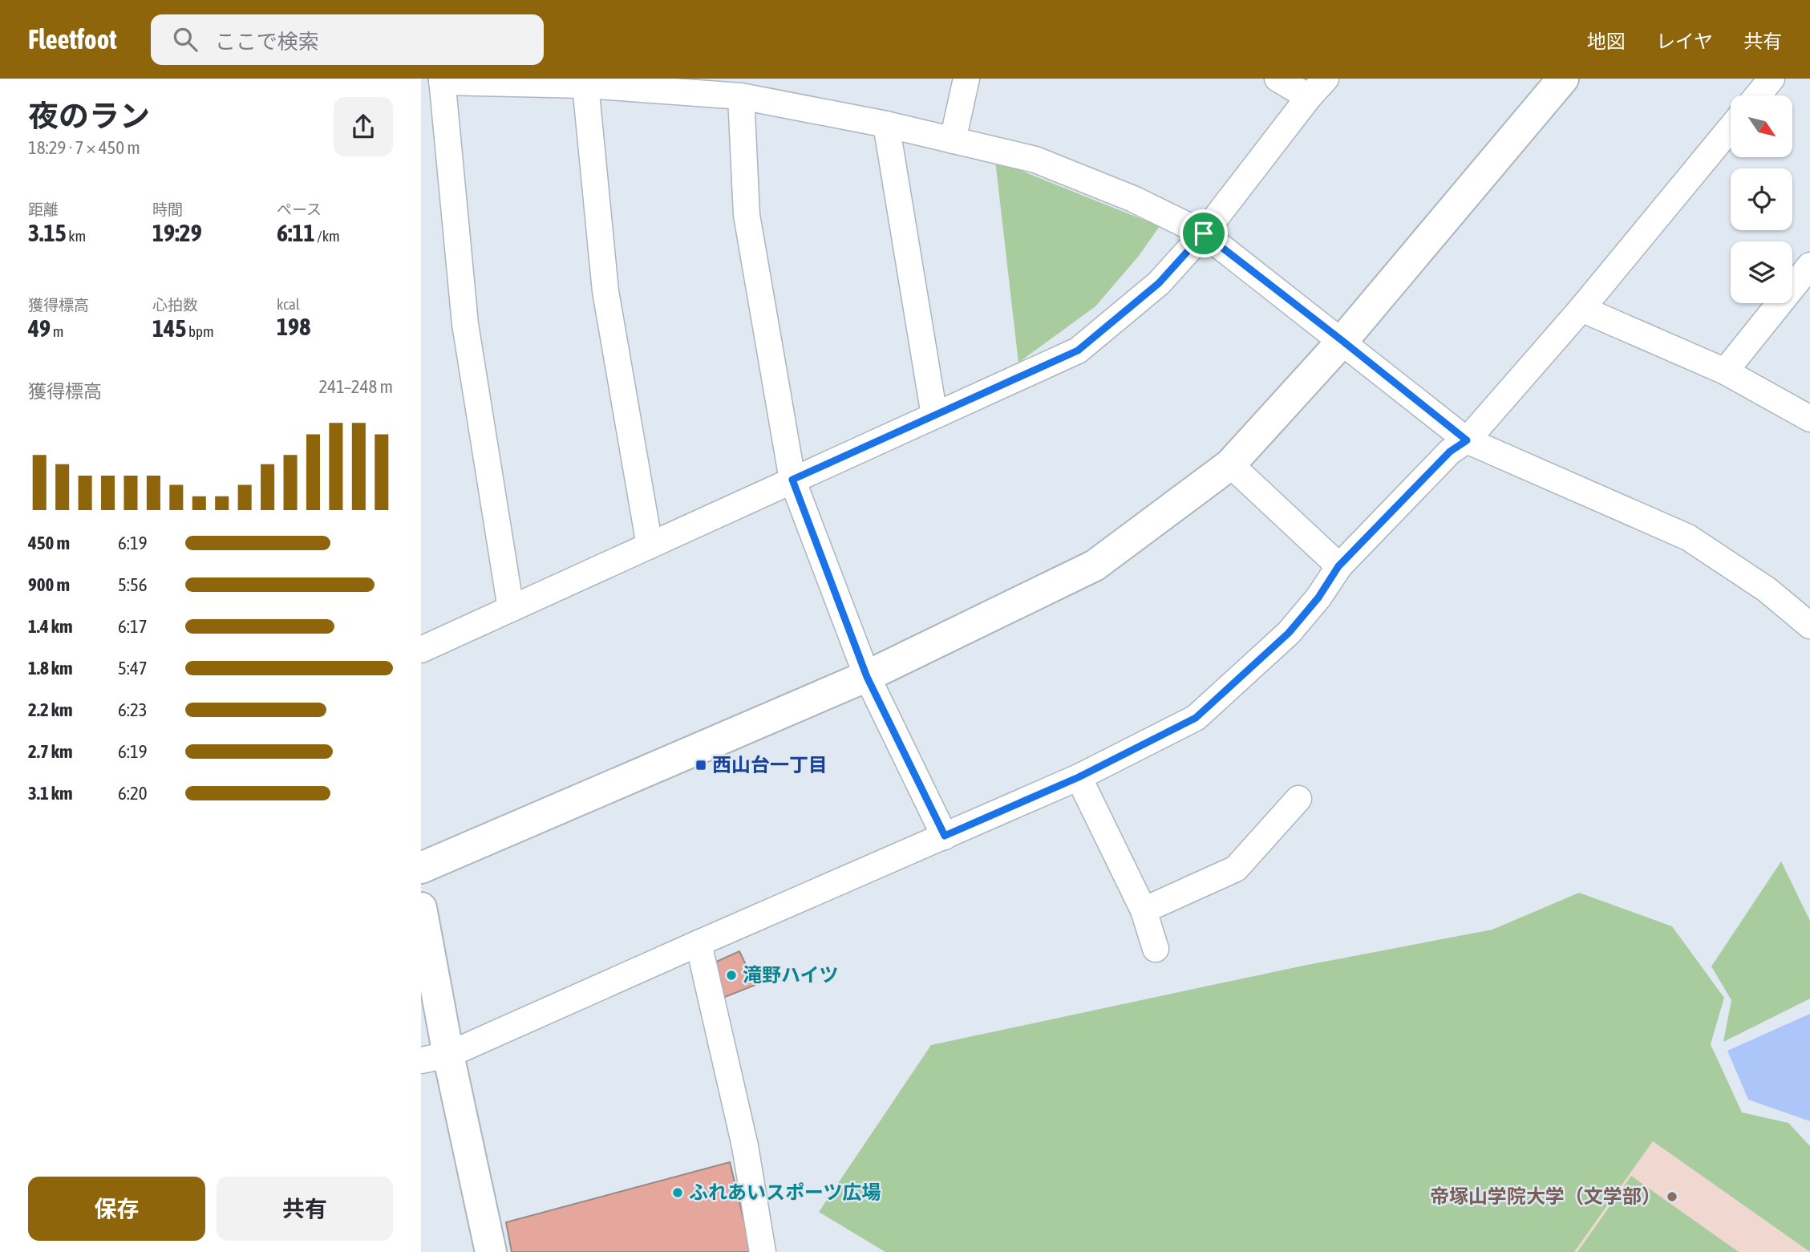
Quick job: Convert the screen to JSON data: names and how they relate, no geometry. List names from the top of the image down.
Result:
{
  "places": {
    "transit": ["西山台一丁目"],
    "other": ["滝野ハイツ", "ふれあいスポーツ広場", "帝塚山学院大学（文学部）"]
  },
  "north": "bottom right",
  "page": {
    "header": "Fleetfoot",
    "search": "ここで検索",
    "nav": ["地図", "レイヤ", "共有"],
    "heading": ["夜のラン", "18:29 · 7 × 450 m"],
    "stats": [
      ["距離", "3.15 km"],
      ["時間", "19:29"],
      ["ペース", "6:11 /km"],
      ["獲得標高", "49 m"],
      ["心拍数", "145 bpm"],
      ["kcal", "198"]
    ],
    "chart": ["獲得標高", "241–248 m"],
    "list": [
      {
        "name": "450 m",
        "note": "6:19"
      },
      {
        "name": "900 m",
        "note": "5:56"
      },
      {
        "name": "1.4 km",
        "note": "6:17"
      },
      {
        "name": "1.8 km",
        "note": "5:47"
      },
      {
        "name": "2.2 km",
        "note": "6:23"
      },
      {
        "name": "2.7 km",
        "note": "6:19"
      },
      {
        "name": "3.1 km",
        "note": "6:20"
      }
    ],
    "buttons": ["保存", "共有"]
  }
}
